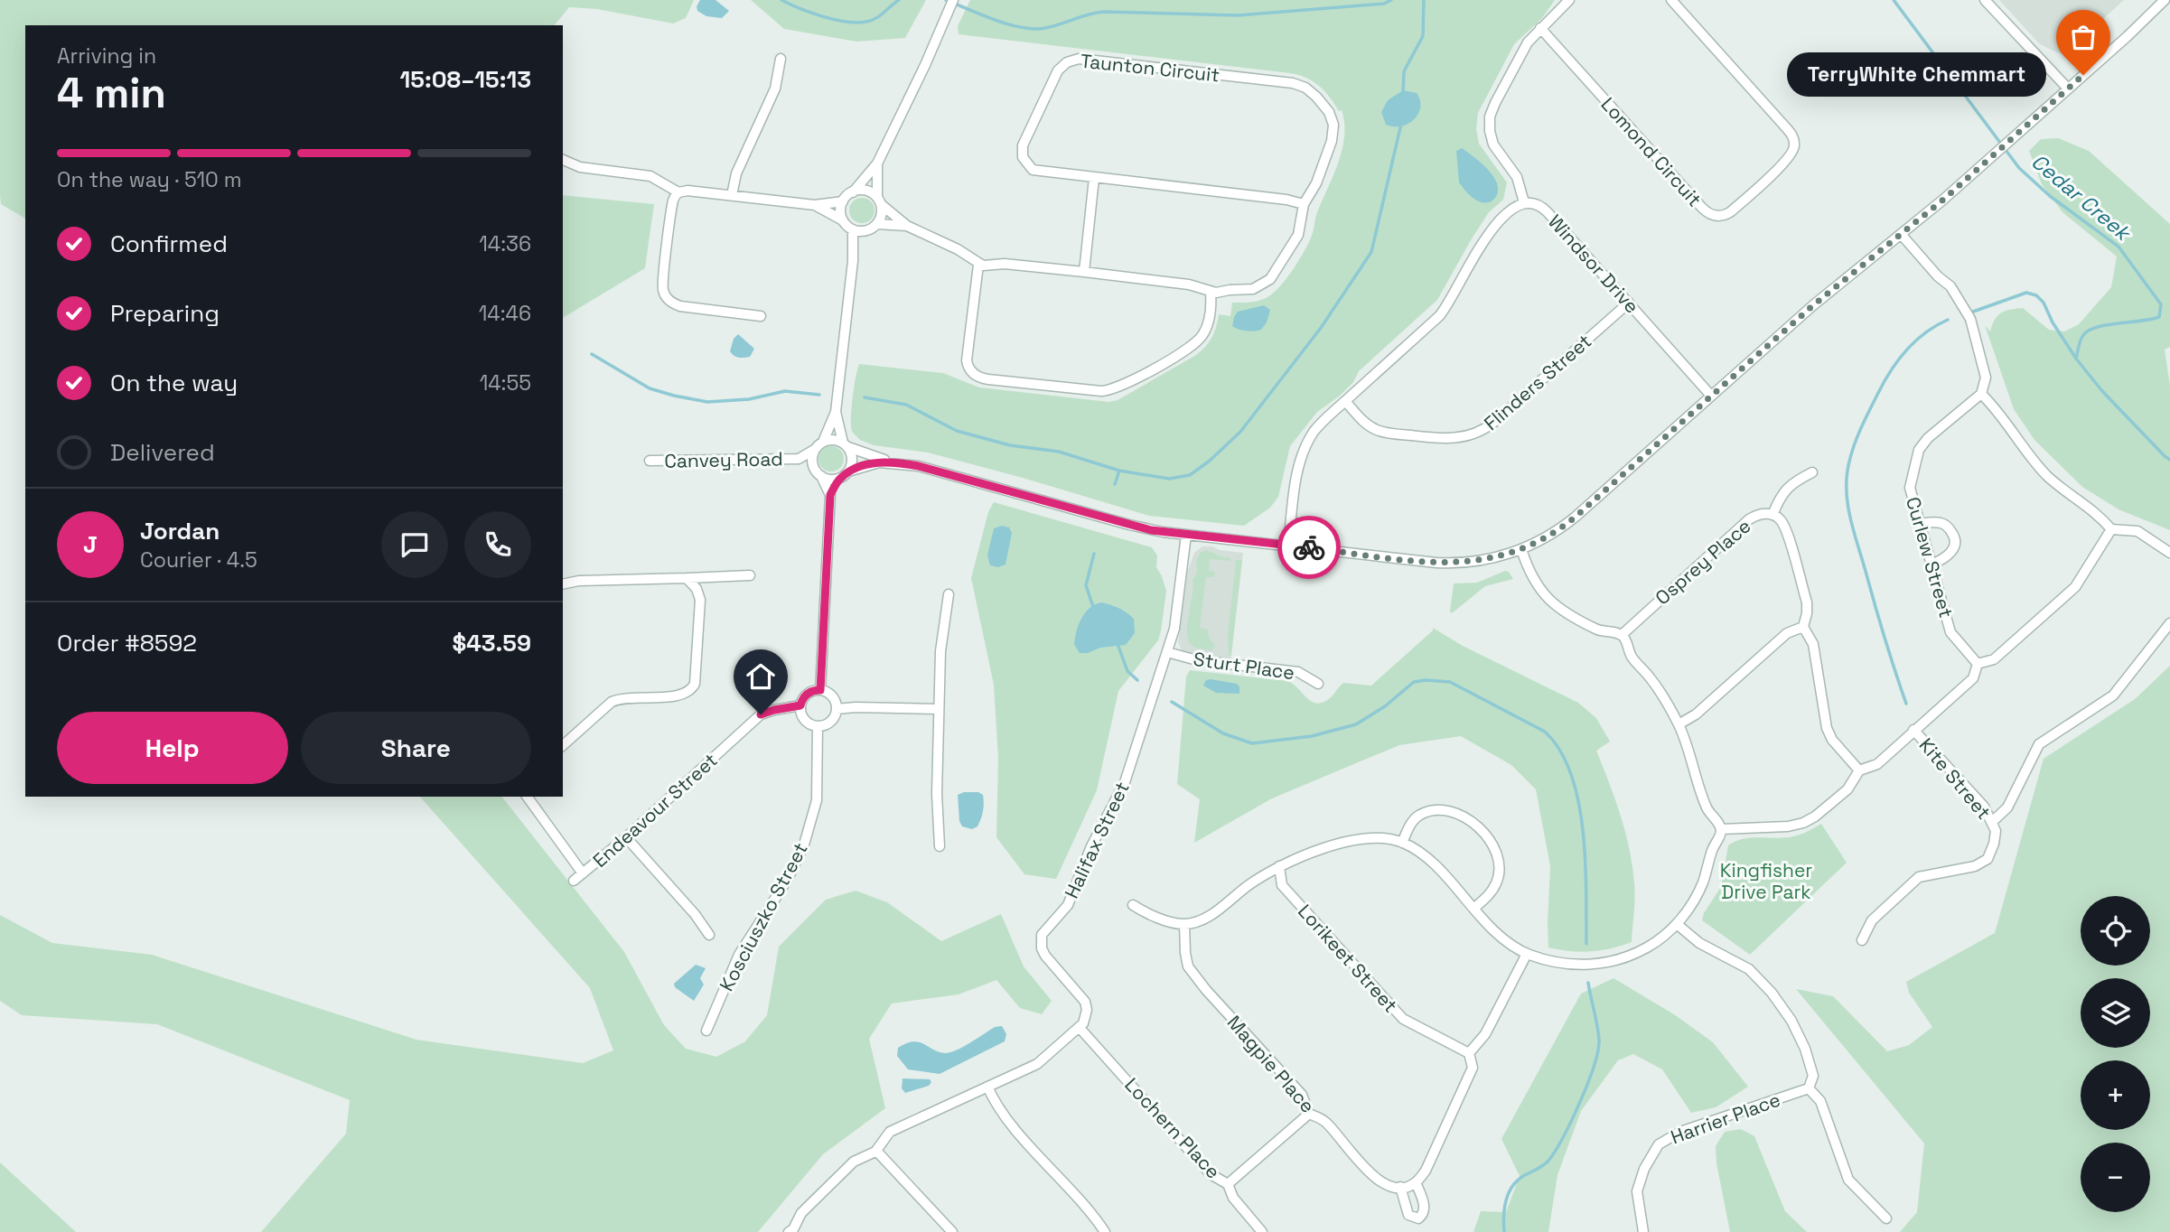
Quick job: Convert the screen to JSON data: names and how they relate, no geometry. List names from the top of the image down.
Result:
{
  "streets": {
    "street": [
      "Taunton Circuit",
      "Lomond Circuit",
      "Windsor Drive",
      "Flinders Street",
      "Canvey Road",
      "Curlew Street",
      "Osprey Place",
      "Sturt Place",
      "Kite Street",
      "Endeavour Street",
      "Halifax Street",
      "Kosciuszko Street",
      "Lorikeet Street",
      "Magpie Place",
      "Harrier Place",
      "Lochern Place"
    ]
  },
  "crossings": [
    ["Windsor Drive", "Flinders Street"],
    ["Sturt Place", "Halifax Street"],
    ["Endeavour Street", "Kosciuszko Street"],
    ["Halifax Street", "Lochern Place"]
  ],
  "water": ["Cedar Creek"],
  "parks": ["Kingfisher Drive Park"],
  "places": ["TerryWhite Chemmart"],
  "page": {
    "heading": ["4 min", "Arriving in", "15:08–15:13"],
    "panel": [
      "Jordan",
      "Courier · 4.5",
      "Order #8592",
      "$43.59"
    ],
    "bubble": "TerryWhite Chemmart",
    "bar": "On the way · 510 m",
    "list": [
      ["Confirmed", "14:36"],
      ["Preparing", "14:46"],
      ["On the way", "14:55"],
      "Delivered"
    ],
    "round": "J",
    "buttons": ["Help", "Share"],
    "map_buttons": ["+", "−"]
  }
}
